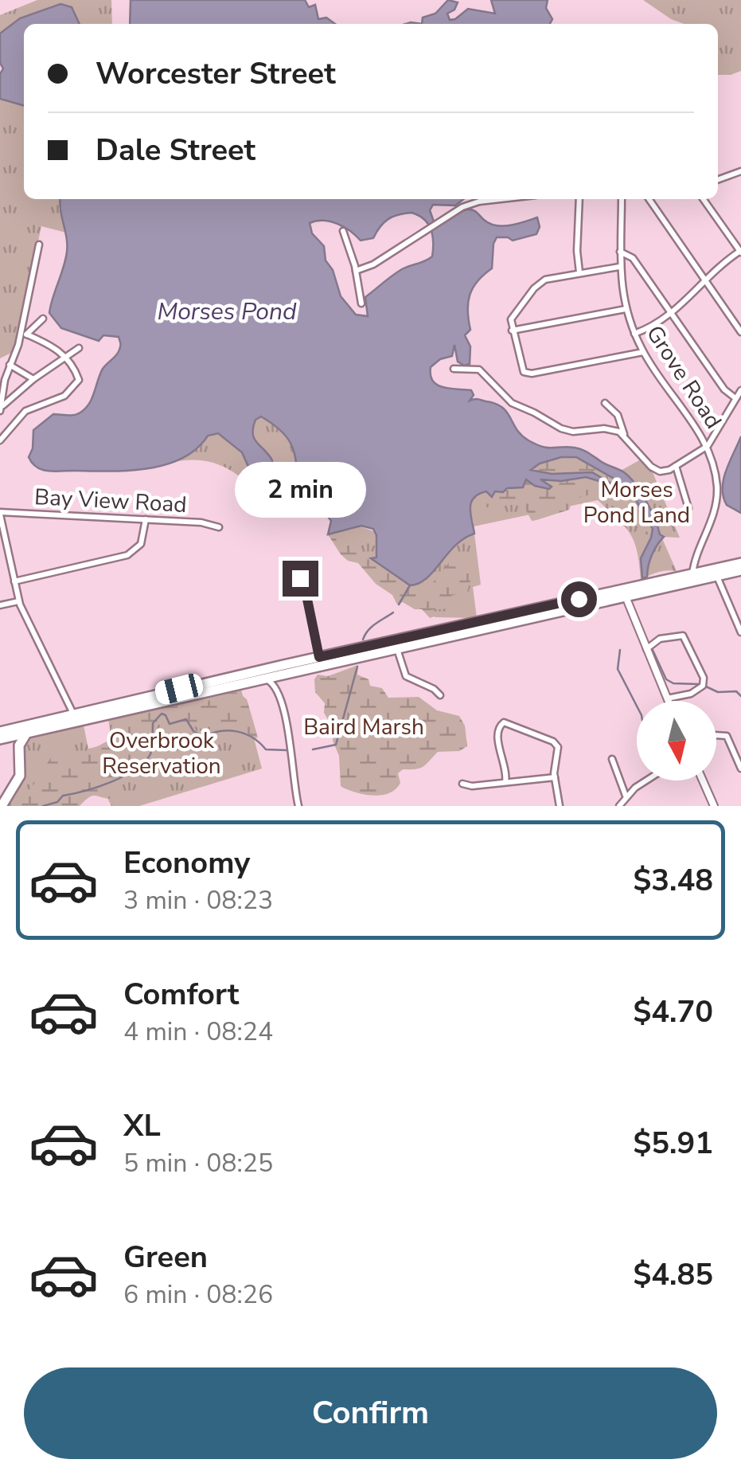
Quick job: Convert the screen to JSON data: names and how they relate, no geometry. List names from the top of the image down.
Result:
{
  "streets": {
    "street": ["Grove Road", "Bay View Road"]
  },
  "water": ["Morses Pond"],
  "parks": ["Morses Pond Land", "Baird Marsh", "Overbrook Reservation"],
  "north": "bottom",
  "page": {
    "banner": ["Worcester Street", "Dale Street"],
    "bubble": "2 min",
    "list": [
      {
        "name": "Economy",
        "note": "3 min · 08:23",
        "value": "$3.48"
      },
      {
        "name": "Comfort",
        "note": "4 min · 08:24",
        "value": "$4.70"
      },
      {
        "name": "XL",
        "note": "5 min · 08:25",
        "value": "$5.91"
      },
      {
        "name": "Green",
        "note": "6 min · 08:26",
        "value": "$4.85"
      }
    ],
    "buttons": "Confirm"
  }
}
